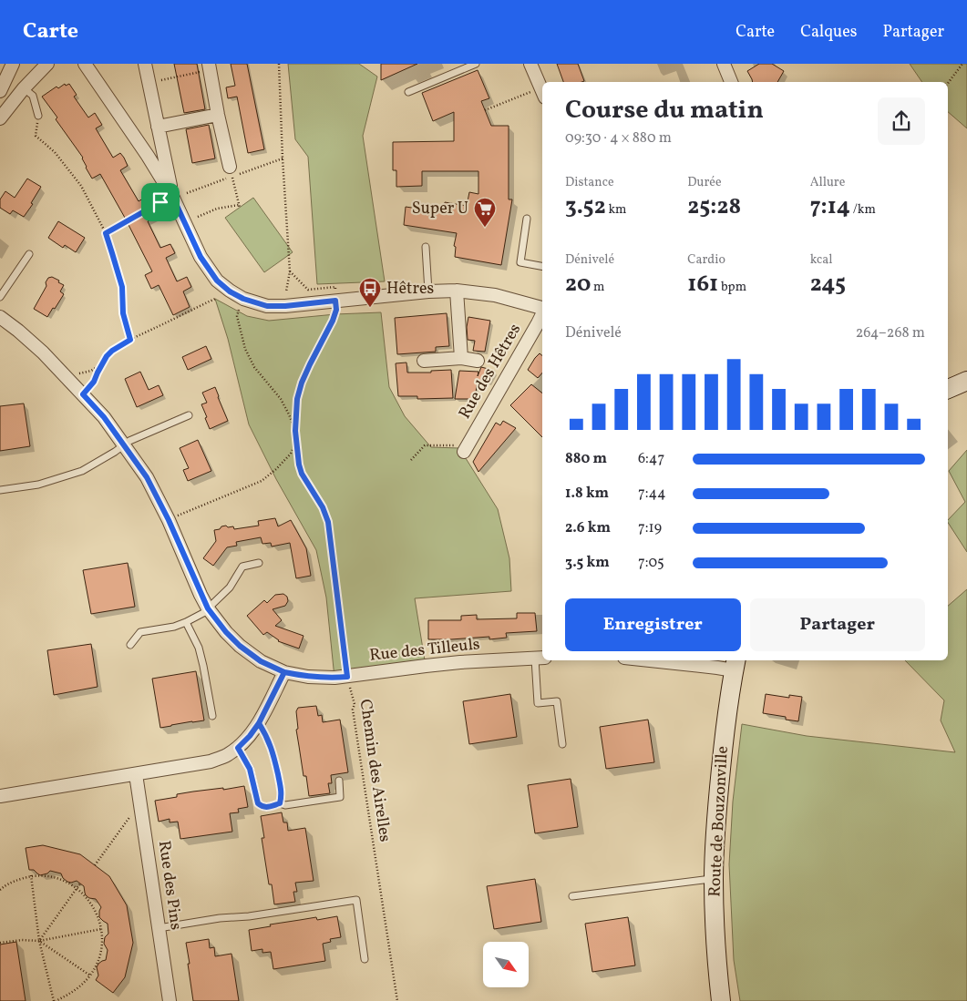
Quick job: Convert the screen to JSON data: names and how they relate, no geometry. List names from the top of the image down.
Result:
{
  "streets": {
    "main road": ["Route de Bouzonville"],
    "street": ["Rue des Hêtres", "Rue des Tilleuls", "Rue des Pins"],
    "path": ["Chemin des Airelles"]
  },
  "crossings": [
    ["Rue des Tilleuls", "Chemin des Airelles"]
  ],
  "places": {
    "supermarket": ["Super U"],
    "bus stop": ["Hêtres"]
  },
  "north": "bottom right",
  "page": {
    "header": "Carte",
    "nav": ["Carte", "Calques", "Partager"],
    "heading": ["Course du matin", "09:30 · 4 × 880 m"],
    "stats": [
      ["Distance", "3.52 km"],
      ["Durée", "25:28"],
      ["Allure", "7:14 /km"],
      ["Dénivelé", "20 m"],
      ["Cardio", "161 bpm"],
      ["kcal", "245"]
    ],
    "chart": ["Dénivelé", "264–268 m"],
    "list": [
      {
        "name": "880 m",
        "note": "6:47"
      },
      {
        "name": "1.8 km",
        "note": "7:44"
      },
      {
        "name": "2.6 km",
        "note": "7:19"
      },
      {
        "name": "3.5 km",
        "note": "7:05"
      }
    ],
    "buttons": ["Enregistrer", "Partager"]
  }
}
